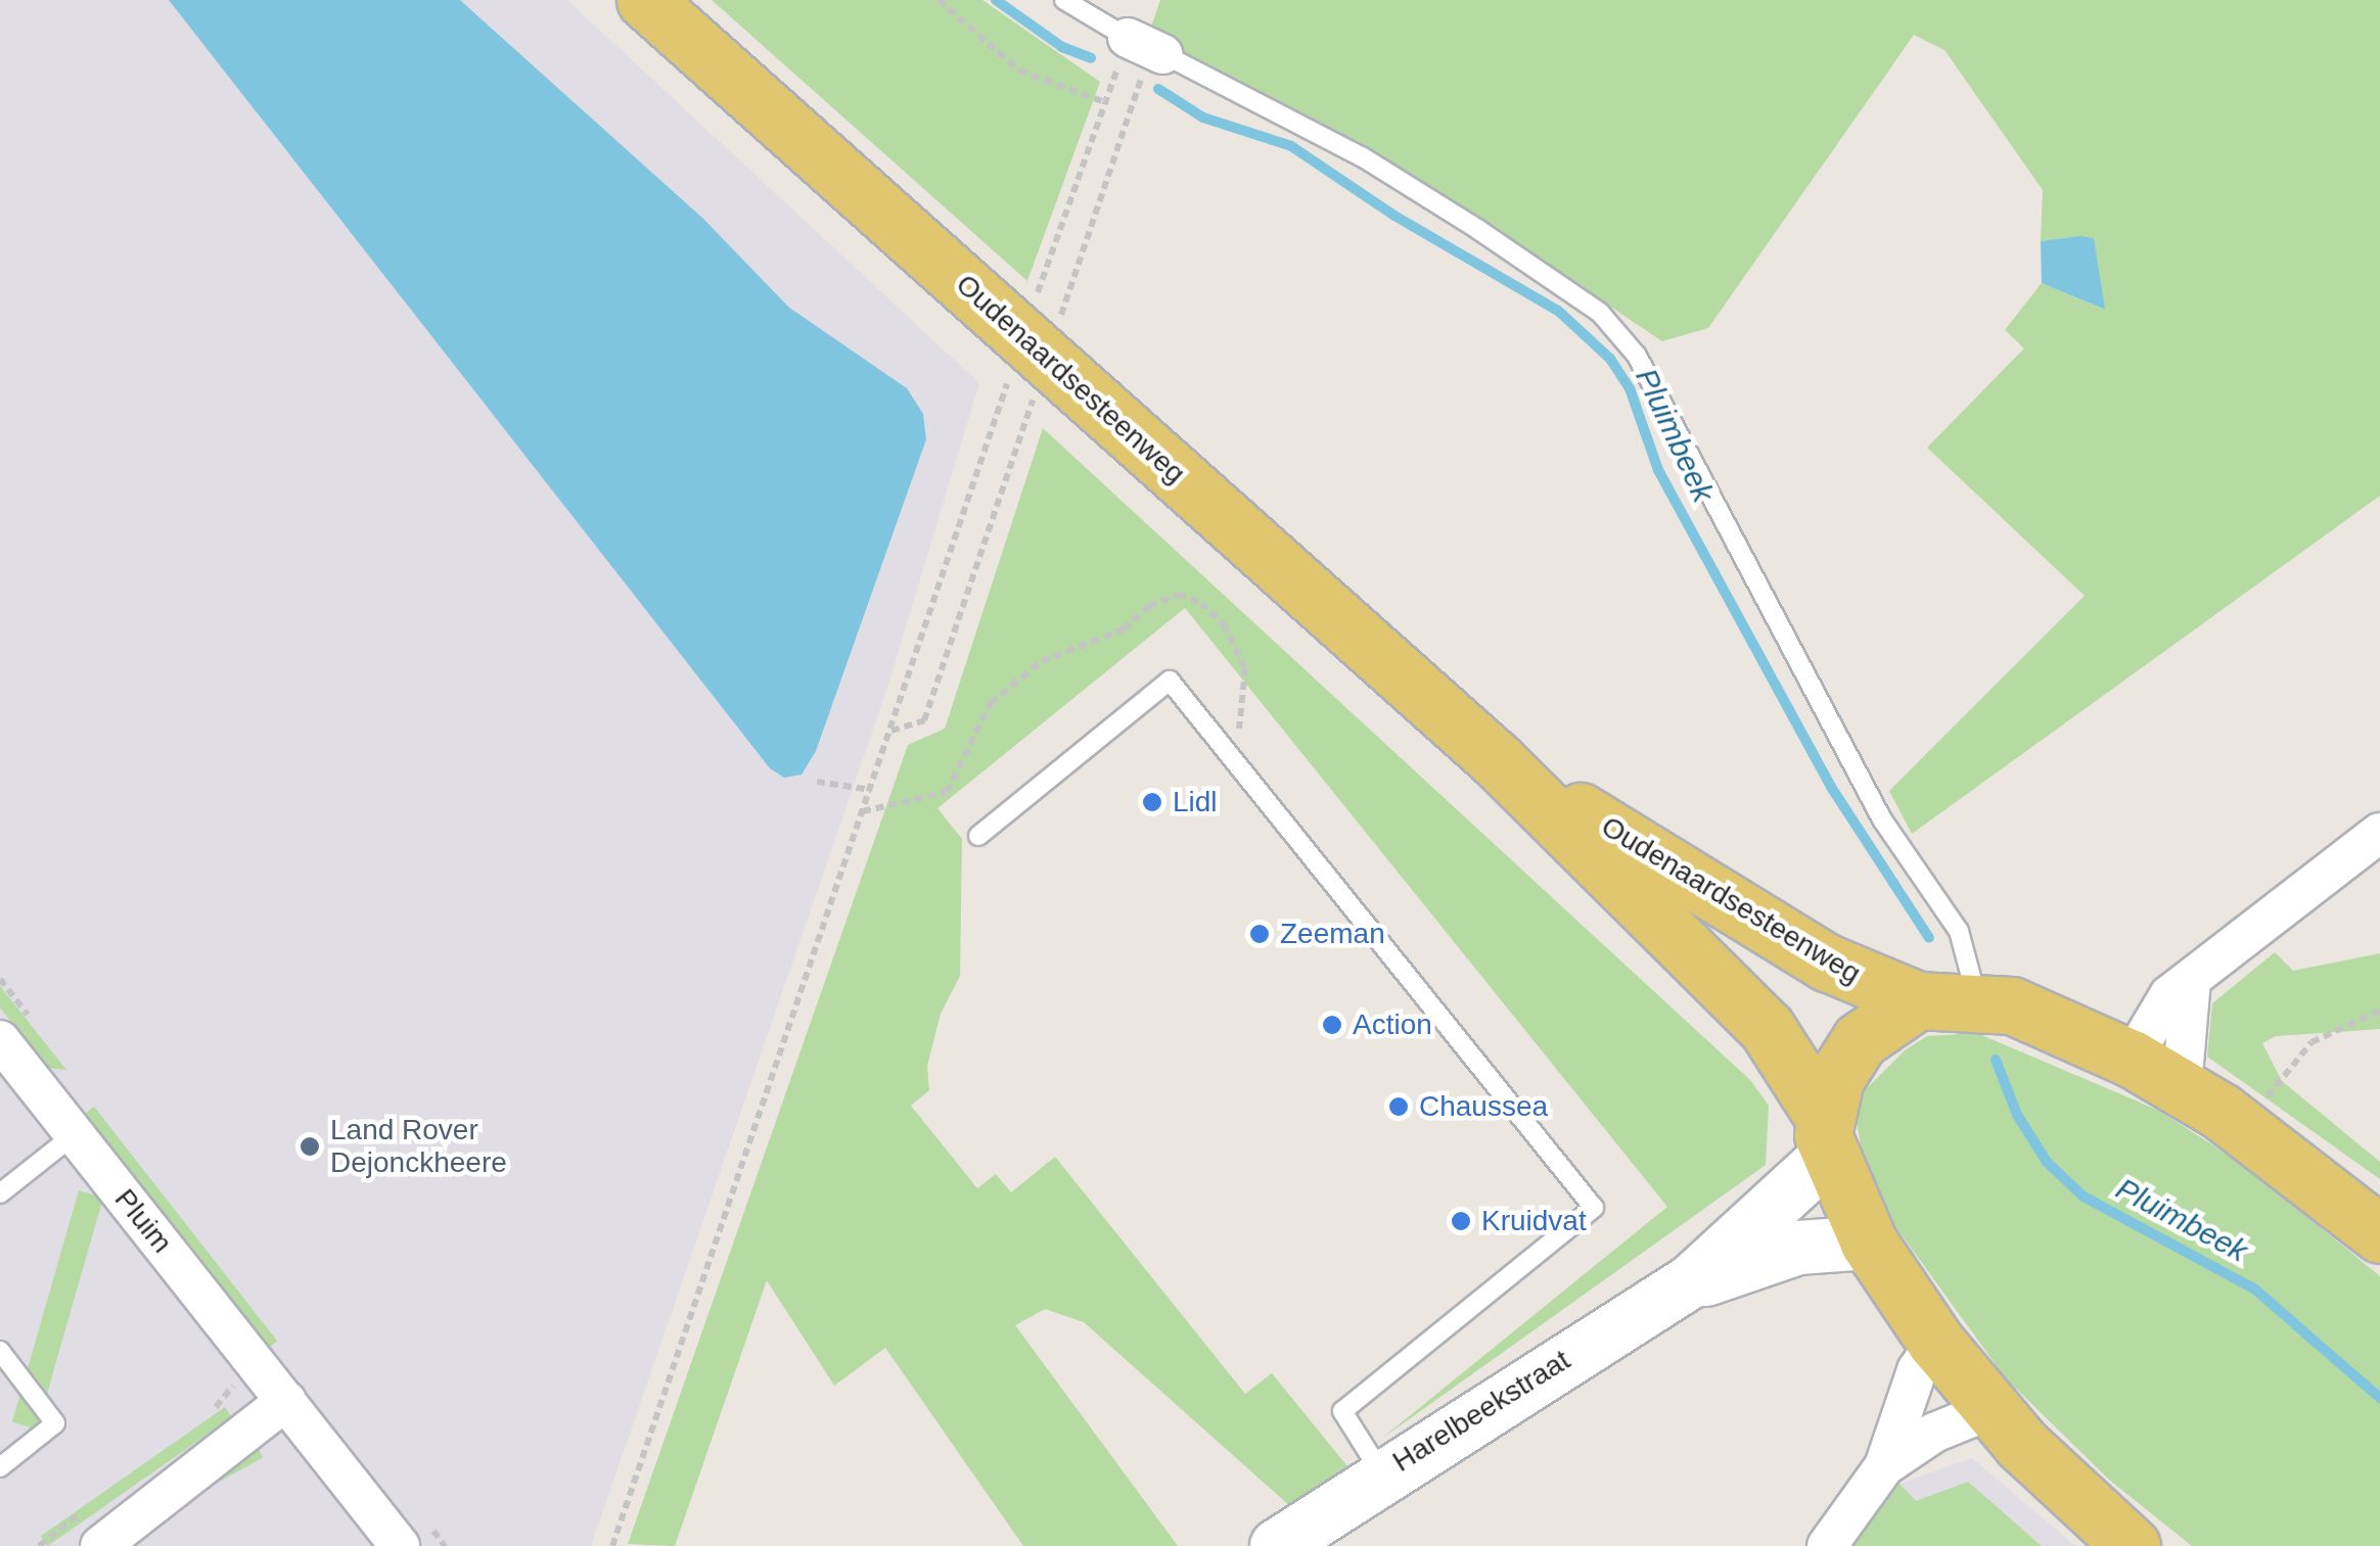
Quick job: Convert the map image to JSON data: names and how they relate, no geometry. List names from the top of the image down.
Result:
{
  "streets": {
    "main road": ["Oudenaardsesteenweg"],
    "street": ["Pluim", "Harelbeekstraat"]
  },
  "crossings": [
    ["Oudenaardsesteenweg", "Harelbeekstraat"]
  ],
  "water": ["Pluimbeek"],
  "places": [
    "Lidl",
    "Zeeman",
    "Action",
    "Chaussea",
    "Land Rover Dejonckheere",
    "Kruidvat"
  ]
}
